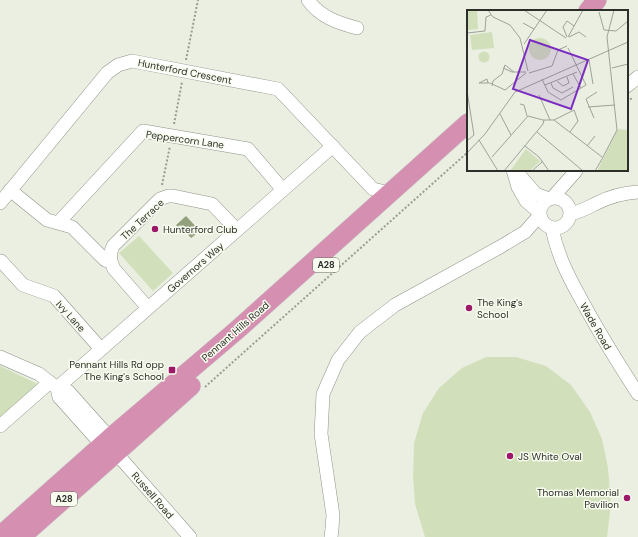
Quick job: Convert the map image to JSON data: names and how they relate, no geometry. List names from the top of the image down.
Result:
{
  "streets": {
    "highway": ["A28", "Pennant Hills Road"],
    "street": [
      "Hunterford Crescent",
      "Peppercorn Lane",
      "The Terrace",
      "Governors Way",
      "Ivy Lane",
      "Wade Road",
      "Russell Road"
    ]
  },
  "crossings": [
    ["Hunterford Crescent", "Governors Way"],
    ["Hunterford Crescent", "Pennant Hills Road"],
    ["Peppercorn Lane", "Governors Way"],
    ["The Terrace", "Governors Way"],
    ["Governors Way", "Ivy Lane"],
    ["Pennant Hills Road", "Russell Road"]
  ],
  "places": {
    "other": [
      "Hunterford Club",
      "The King's School",
      "JS White Oval",
      "Thomas Memorial Pavilion"
    ],
    "transit": ["Pennant Hills Rd opp The King's School"]
  }
}
